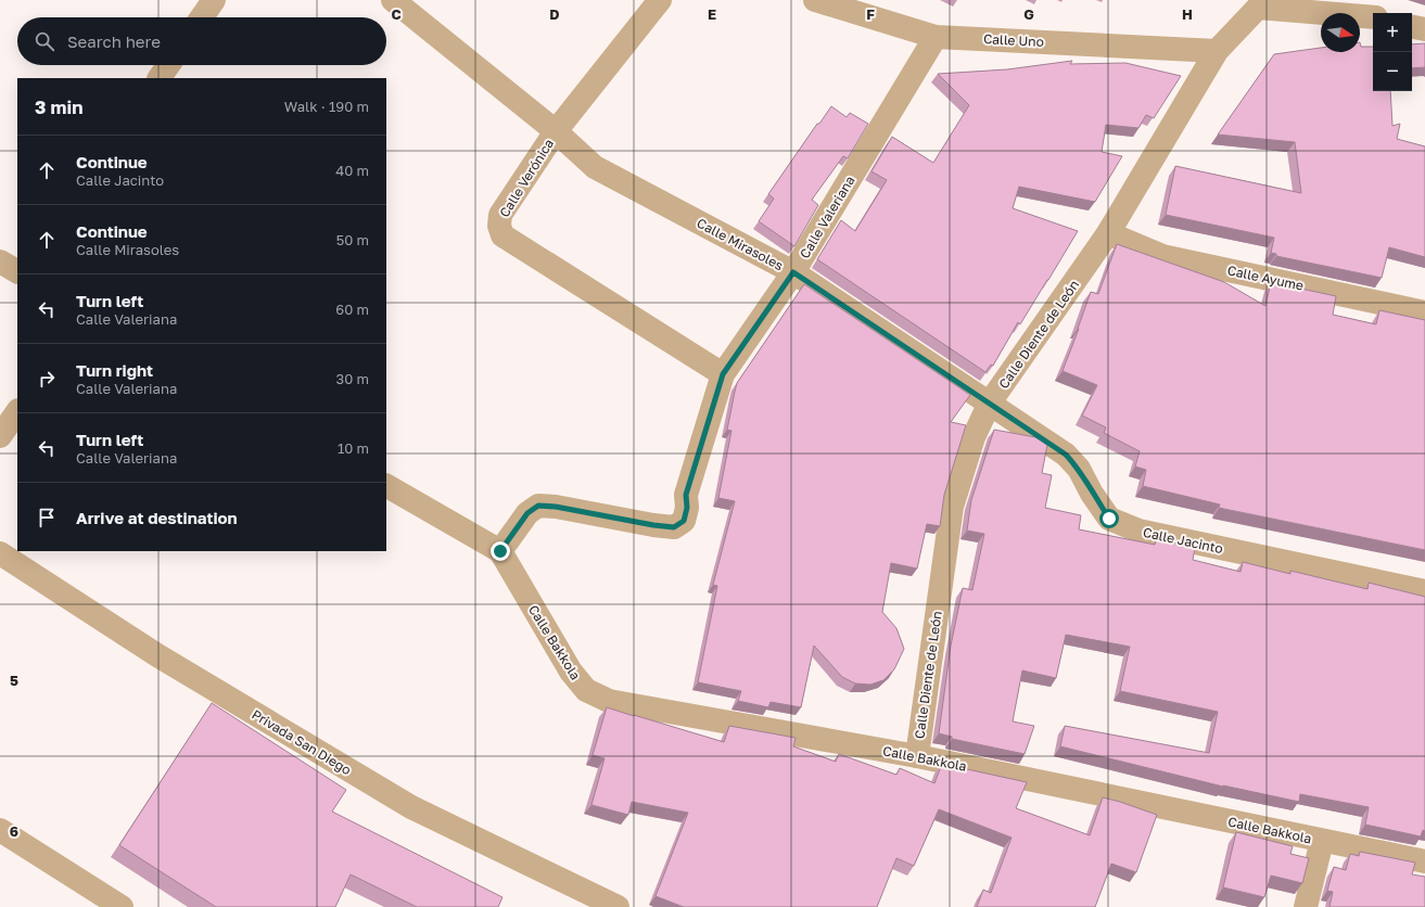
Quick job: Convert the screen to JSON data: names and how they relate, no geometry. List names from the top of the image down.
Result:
{
  "streets": {
    "street": [
      "Calle Uno",
      "Calle Verónica",
      "Calle Valeriana",
      "Calle Mirasoles",
      "Calle Ayume",
      "Calle Diente de León",
      "Calle Jacinto",
      "Calle Bakkola",
      "Privada San Diego"
    ]
  },
  "crossings": [
    ["Calle Uno", "Calle Valeriana"],
    ["Calle Uno", "Calle Diente de León"],
    ["Calle Verónica", "Calle Valeriana"],
    ["Calle Verónica", "Calle Mirasoles"],
    ["Calle Valeriana", "Calle Mirasoles"],
    ["Calle Valeriana", "Calle Bakkola"],
    ["Calle Mirasoles", "Calle Diente de León"],
    ["Calle Mirasoles", "Calle Jacinto"],
    ["Calle Ayume", "Calle Diente de León"],
    ["Calle Diente de León", "Calle Jacinto"],
    ["Calle Diente de León", "Calle Bakkola"]
  ],
  "north": "right",
  "page": {
    "map_buttons": ["+", "−"],
    "search": "Search here",
    "heading": ["3 min", "Walk · 190 m"],
    "list": [
      ["Continue", "Calle Jacinto", "40 m"],
      ["Continue", "Calle Mirasoles", "50 m"],
      ["Turn left", "Calle Valeriana", "60 m"],
      ["Turn right", "Calle Valeriana", "30 m"],
      ["Turn left", "Calle Valeriana", "10 m"],
      "Arrive at destination"
    ]
  },
  "grid": {
    "columns": [
      "C",
      "D",
      "E",
      "F",
      "G",
      "H"
    ],
    "rows": ["5", "6"]
  }
}
